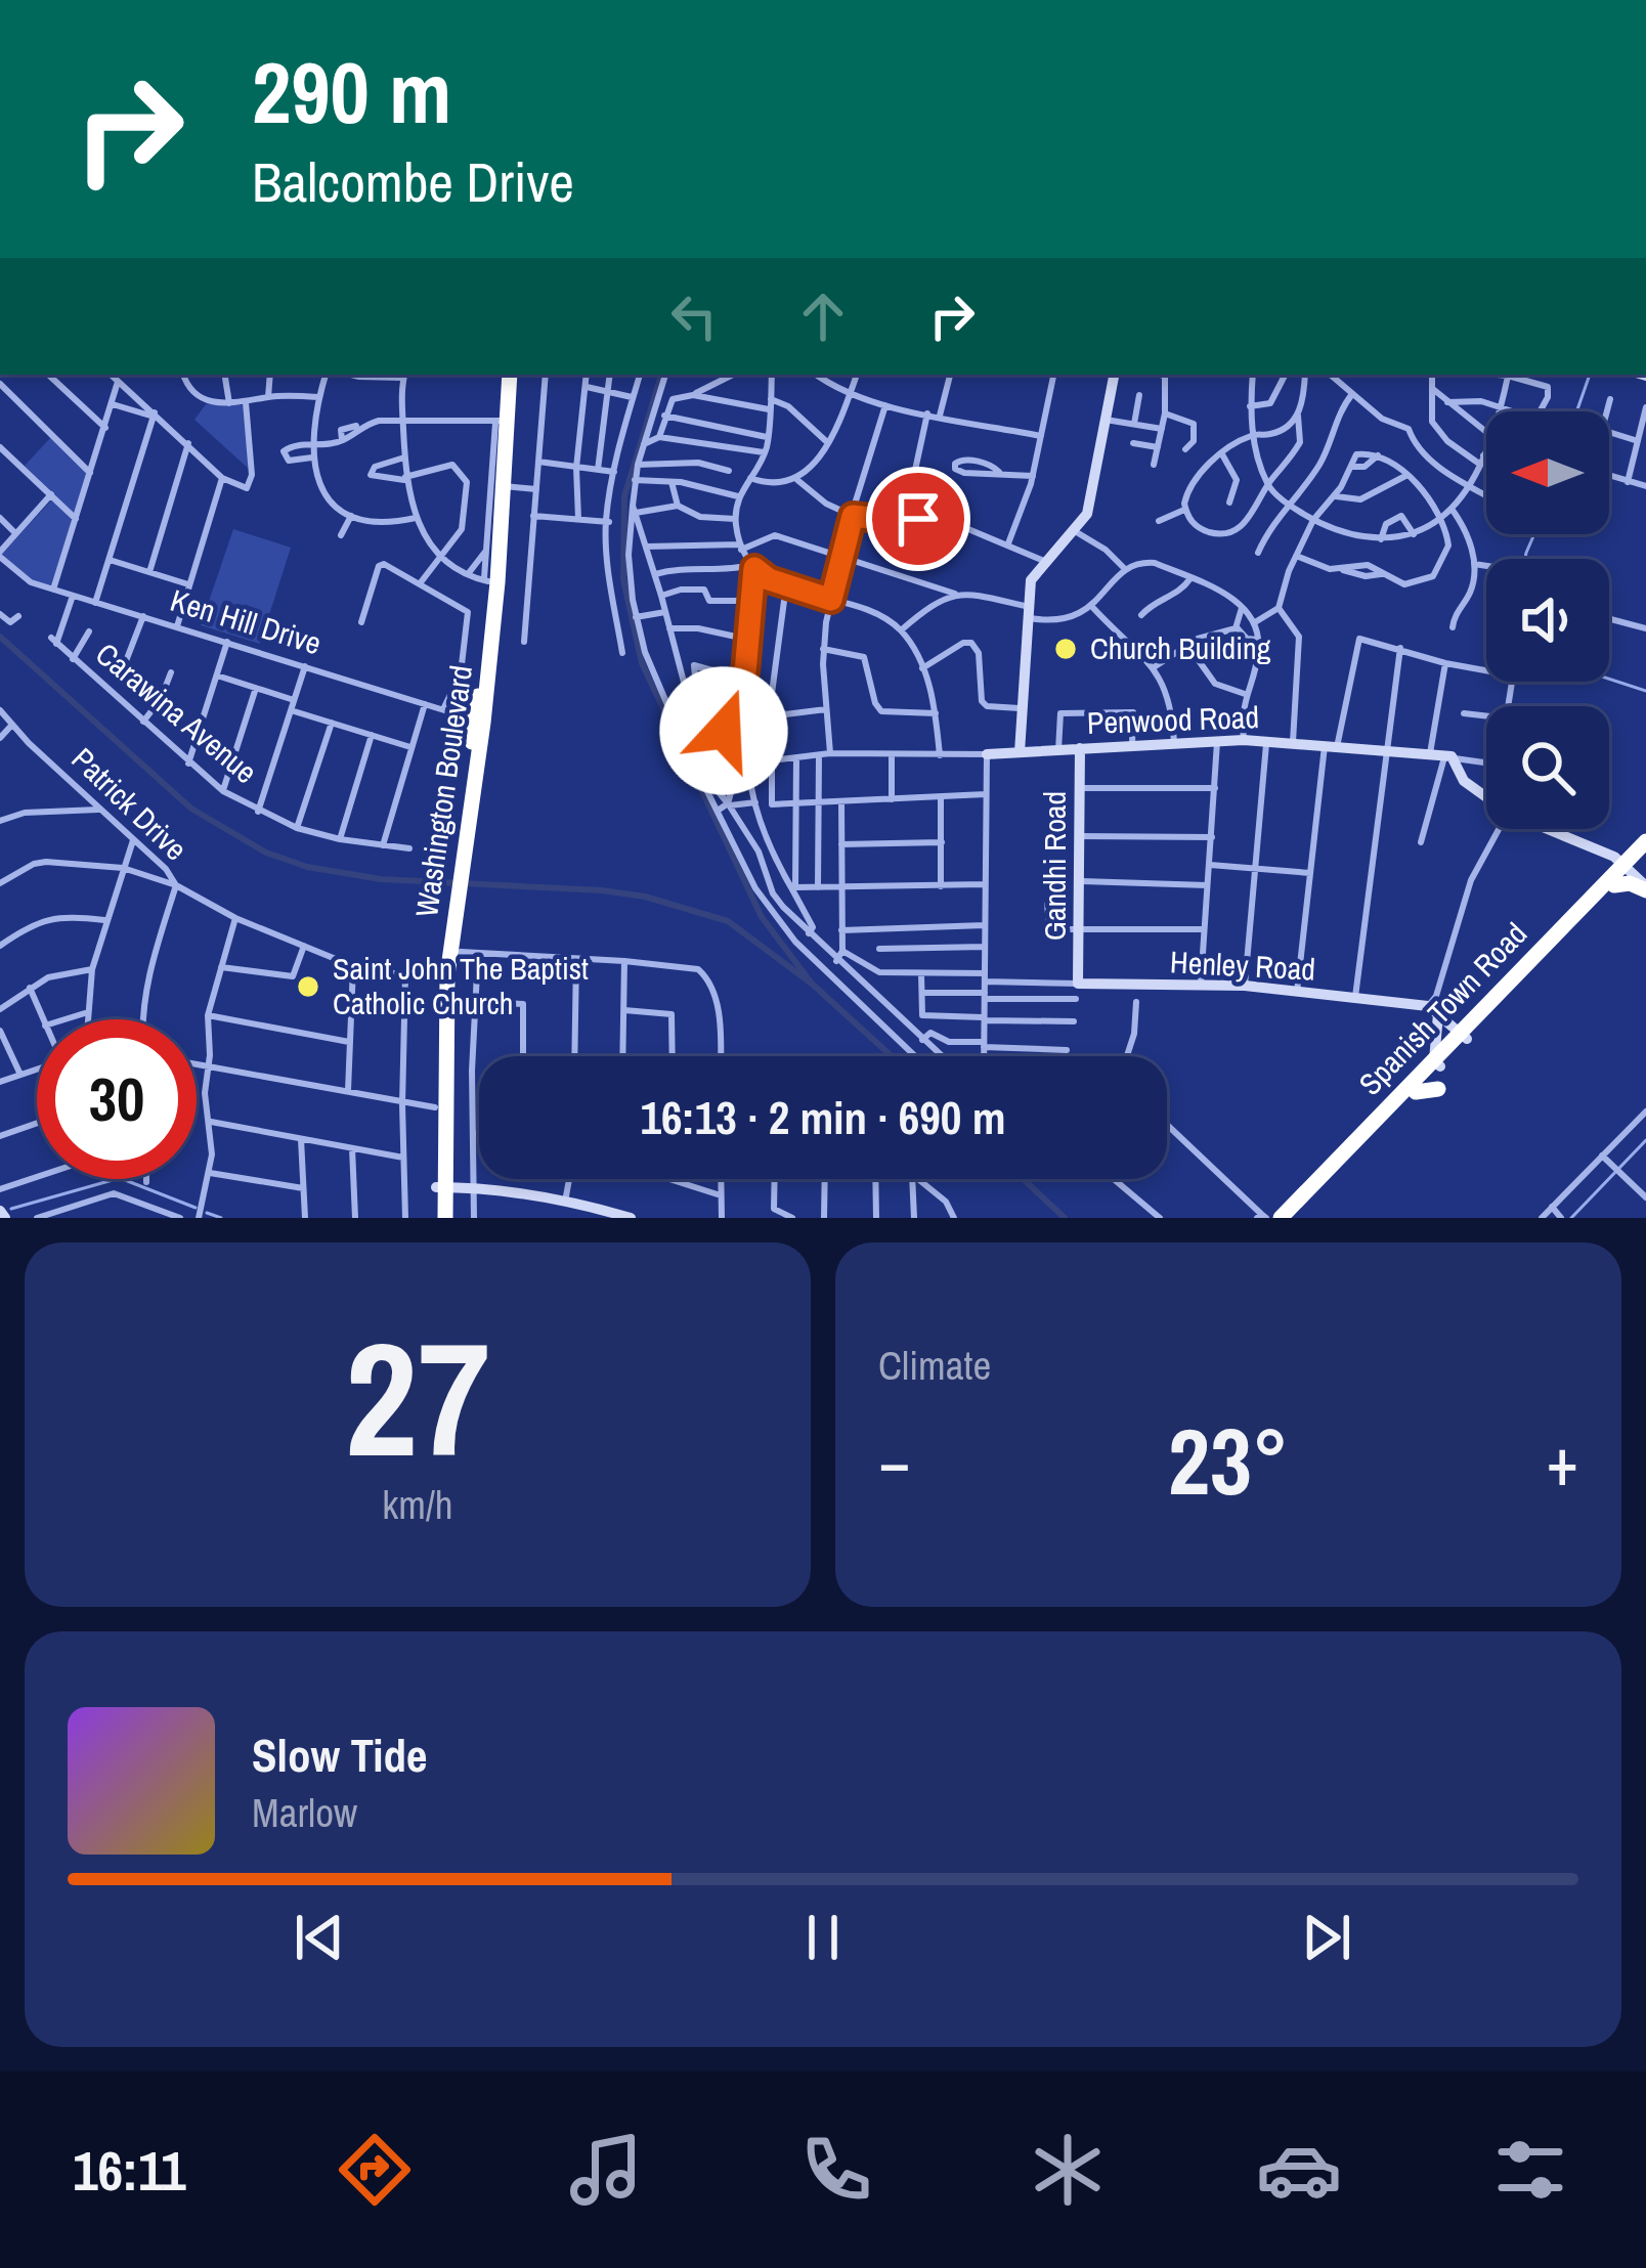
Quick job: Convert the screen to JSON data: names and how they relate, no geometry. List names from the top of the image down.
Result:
{
  "streets": {
    "highway": ["Washington Boulevard", "Spanish Town Road"],
    "street": [
      "Ken Hill Drive",
      "Carawina Avenue",
      "Penwood Road",
      "Patrick Drive",
      "Gandhi Road",
      "Henley Road"
    ]
  },
  "crossings": [
    ["Ken Hill Drive", "Carawina Avenue"],
    ["Ken Hill Drive", "Washington Boulevard"],
    ["Penwood Road", "Gandhi Road"],
    ["Washington Boulevard", "Patrick Drive"],
    ["Gandhi Road", "Henley Road"]
  ],
  "places": ["Church Building", "Saint John The Baptist Catholic Church"],
  "north": "left",
  "page": {
    "turn": ["290 m", "Balcombe Drive"],
    "limit": "30",
    "trip": "16:13 · 2 min · 690 m",
    "tile": [
      ["27", "km/h"],
      "Climate"
    ],
    "heat": ["−", "23°", "+"],
    "song": ["Slow Tide", "Marlow"],
    "tabs": "16:11"
  }
}
